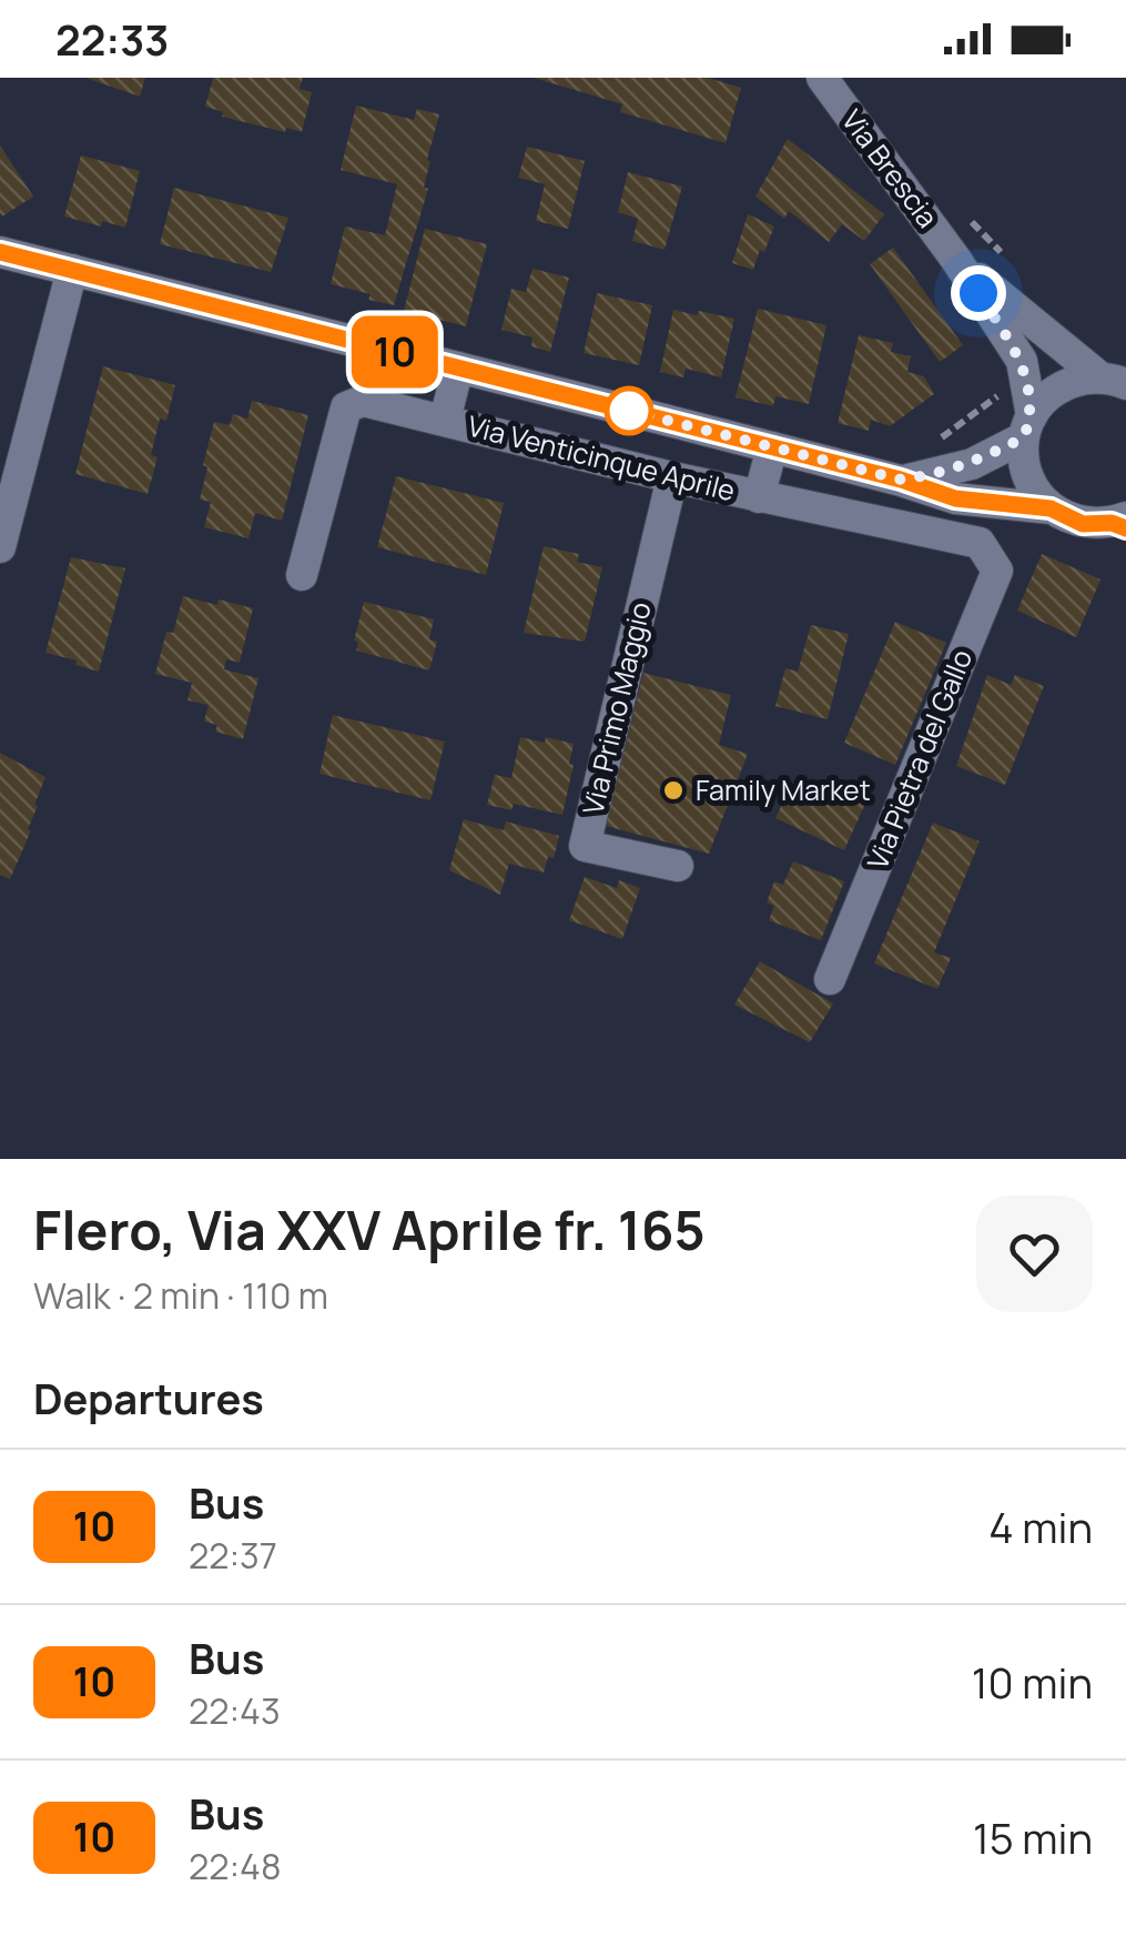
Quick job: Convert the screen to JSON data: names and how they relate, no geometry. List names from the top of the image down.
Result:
{
  "streets": {
    "street": [
      "Via Brescia",
      "Via Venticinque Aprile",
      "Via Primo Maggio",
      "Via Pietra del Gallo"
    ]
  },
  "crossings": [
    ["Via Brescia", "Via Venticinque Aprile"],
    ["Via Venticinque Aprile", "Via Primo Maggio"],
    ["Via Venticinque Aprile", "Via Pietra del Gallo"]
  ],
  "places": ["Family Market"],
  "lines": ["bus line 10"],
  "page": {
    "status": "22:33",
    "on_map": "10",
    "heading": [
      ["Flero, Via XXV Aprile fr. 165", "Walk · 2 min · 110 m"],
      "Departures"
    ],
    "list": [
      {
        "mark": "10",
        "name": "Bus",
        "note": "22:37",
        "value": "4 min"
      },
      {
        "mark": "10",
        "name": "Bus",
        "note": "22:43",
        "value": "10 min"
      },
      {
        "mark": "10",
        "name": "Bus",
        "note": "22:48",
        "value": "15 min"
      }
    ]
  }
}
